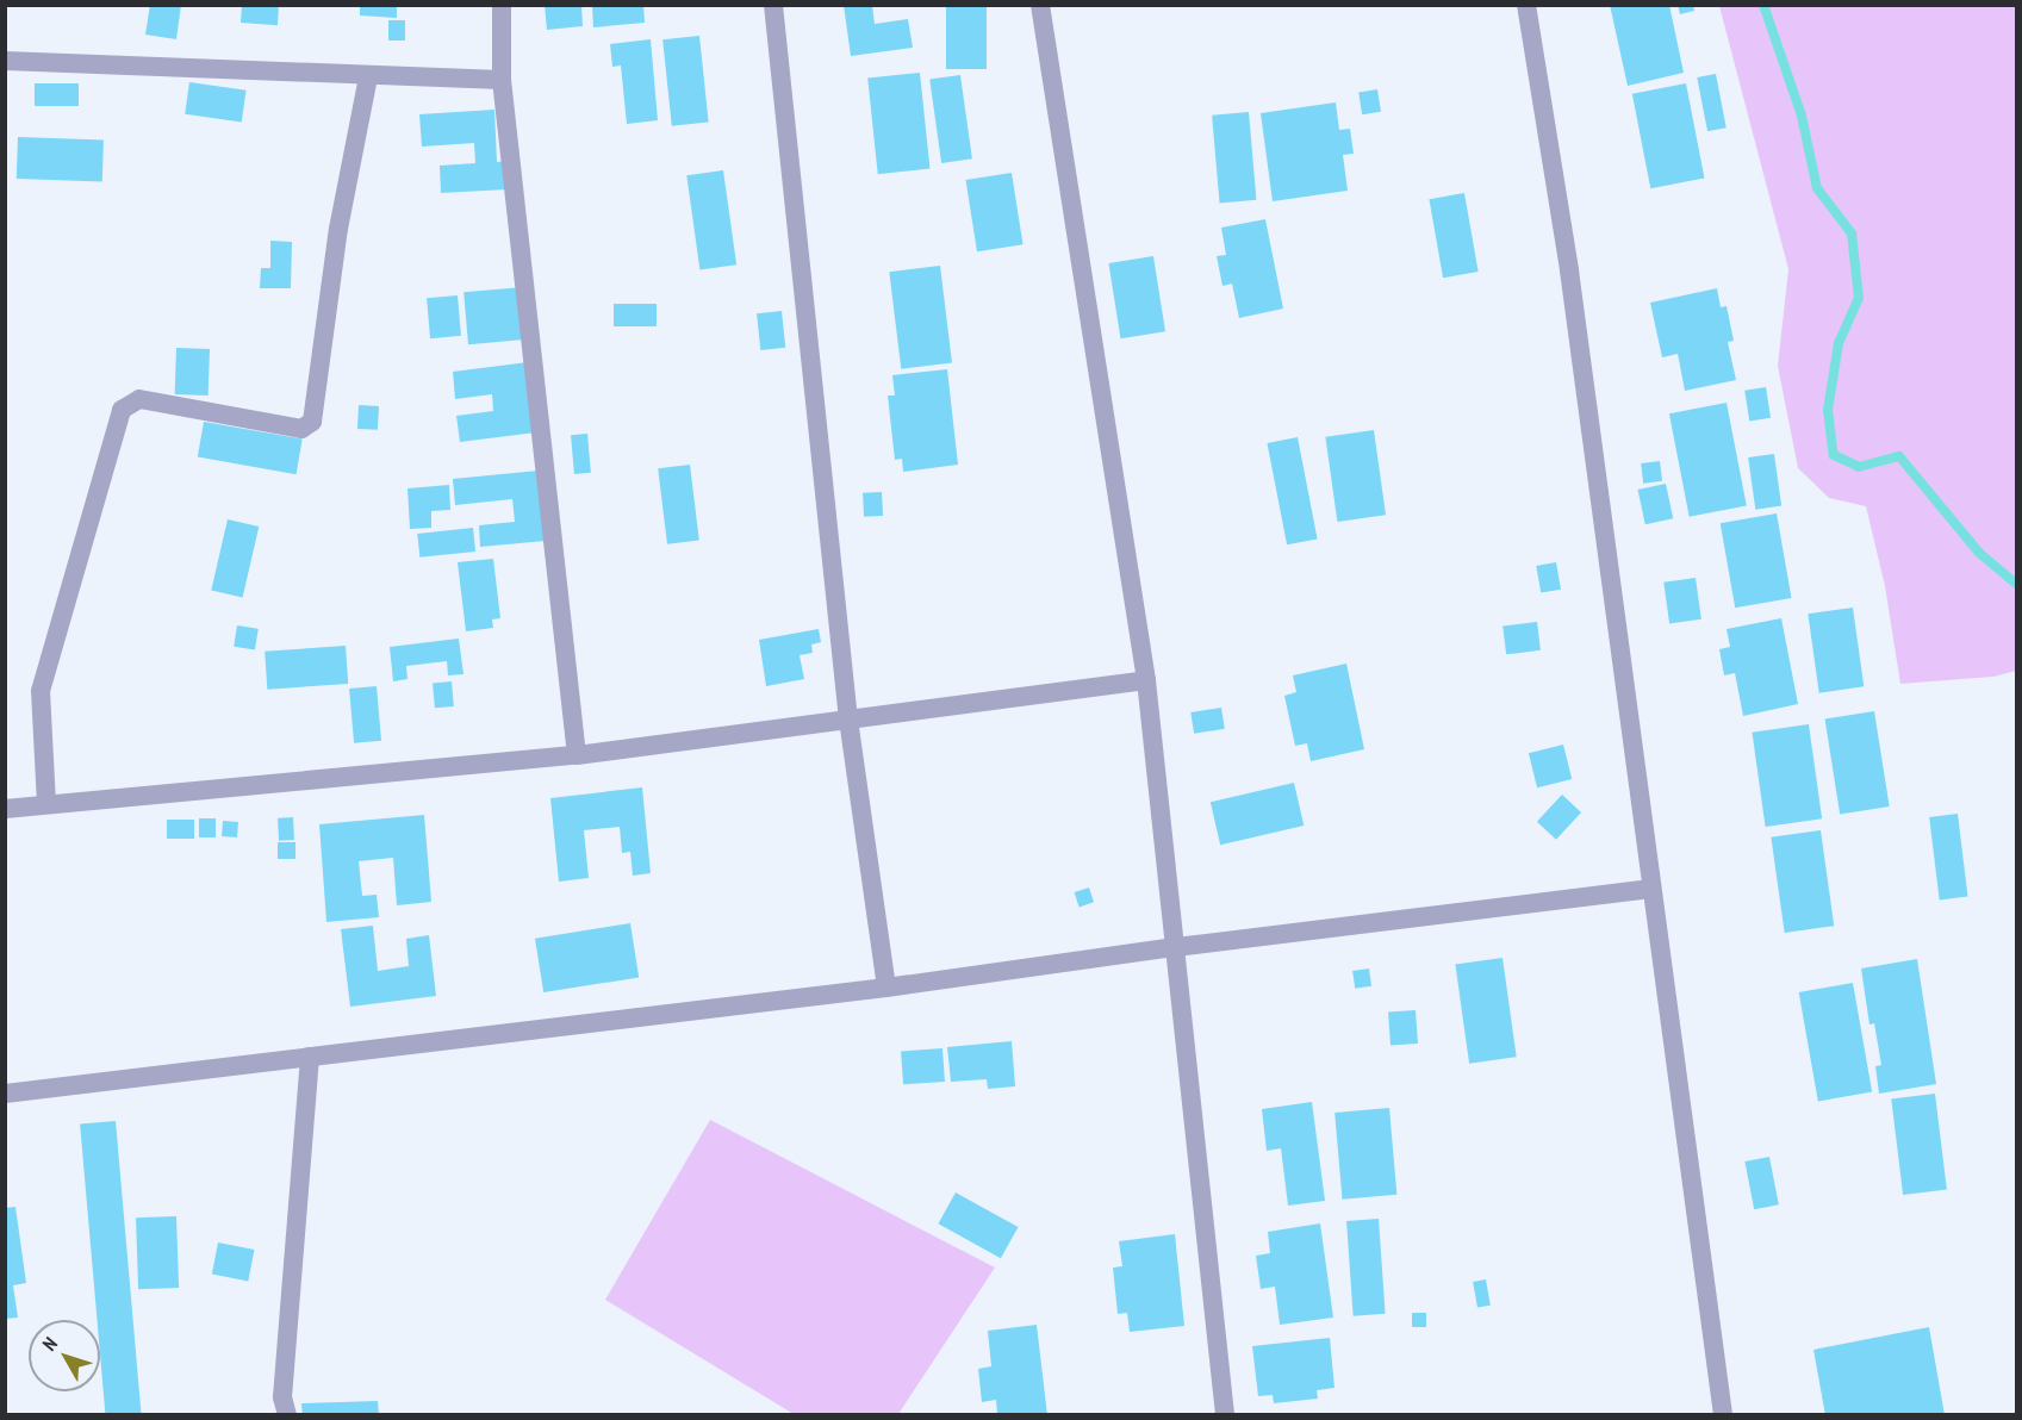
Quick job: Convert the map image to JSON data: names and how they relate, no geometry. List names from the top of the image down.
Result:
{
  "north": "top left"
}
